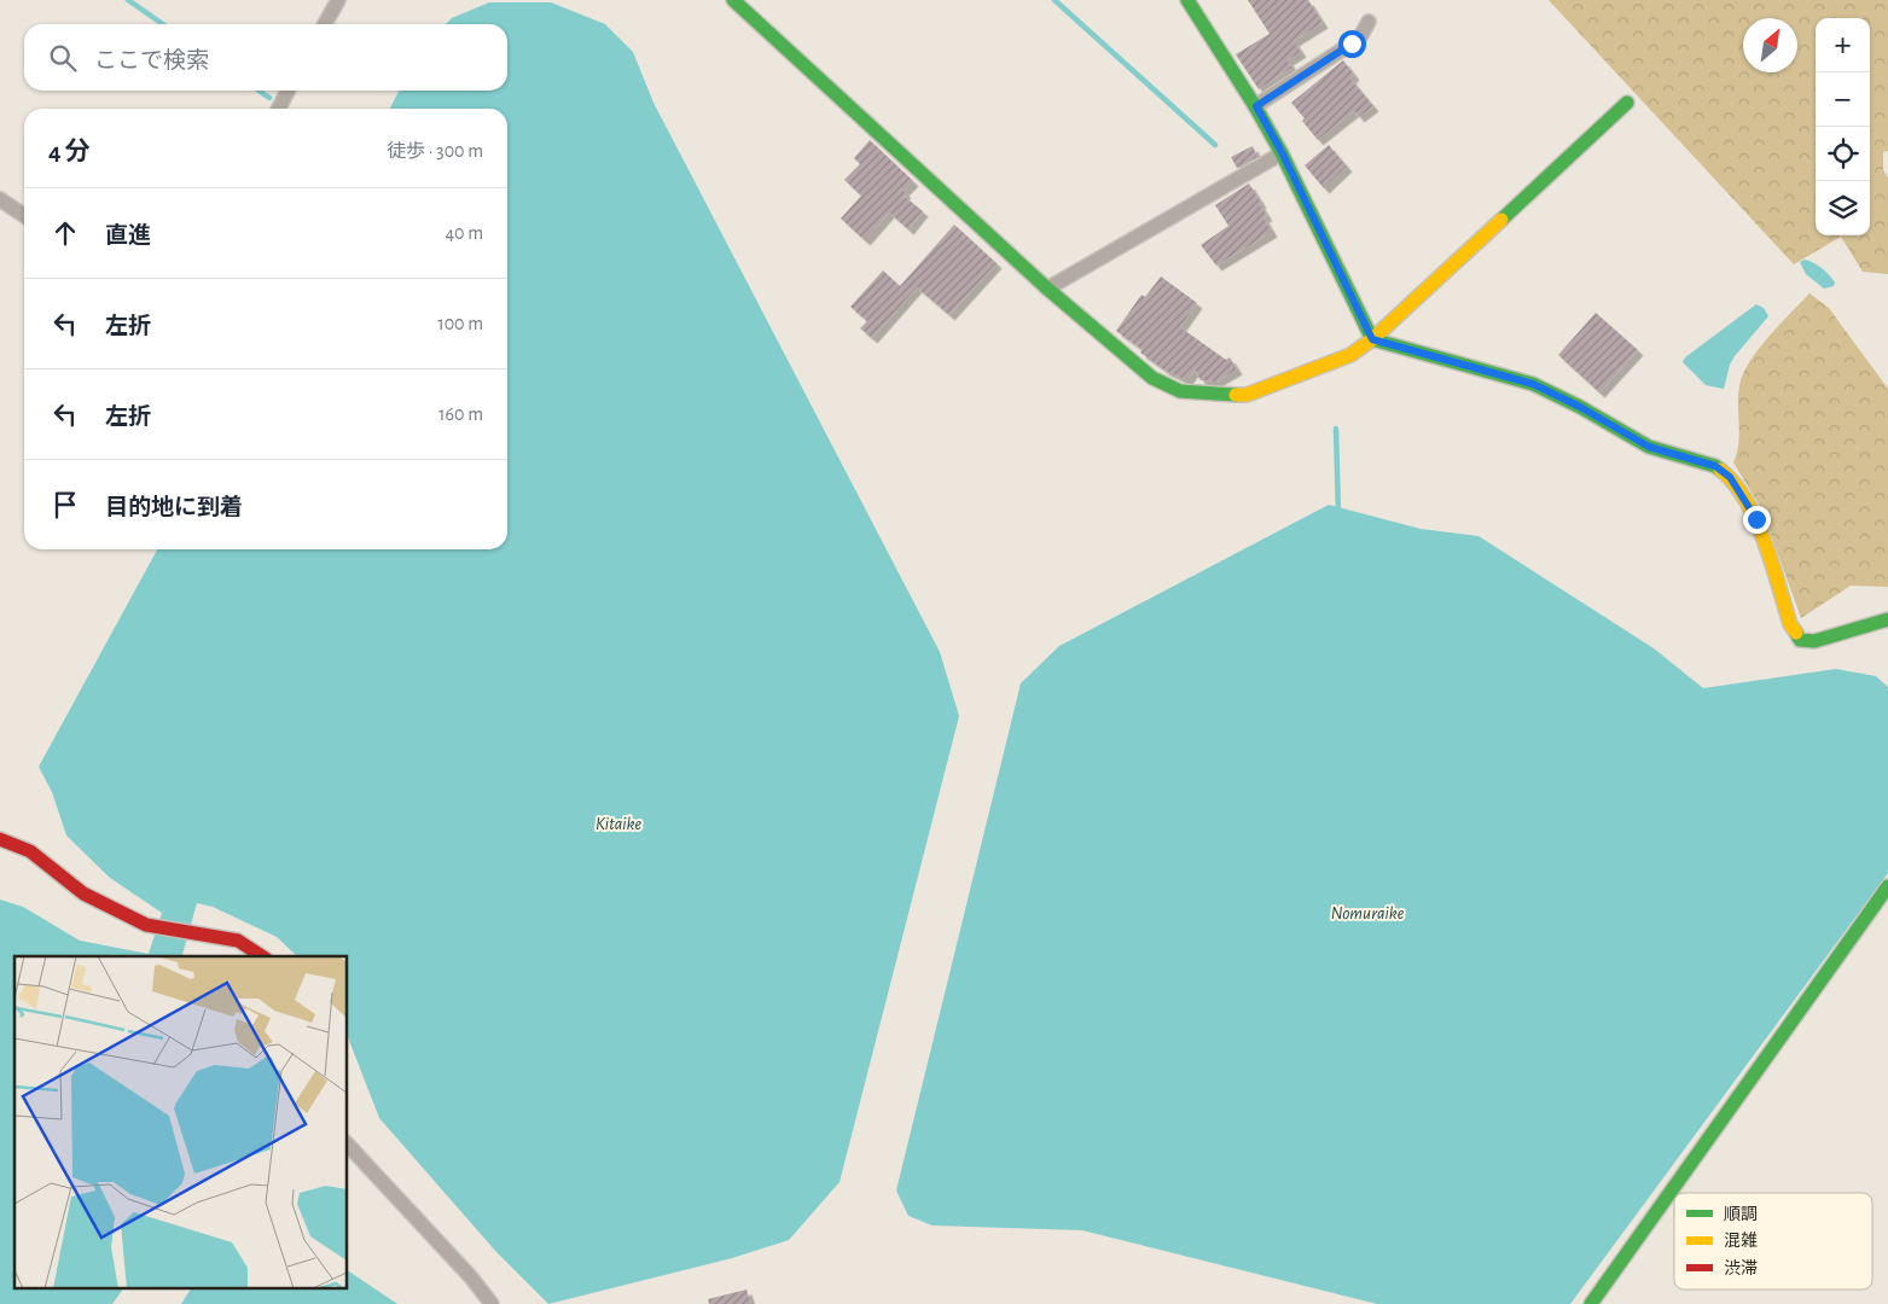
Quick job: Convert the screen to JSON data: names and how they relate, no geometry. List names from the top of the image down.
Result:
{
  "water": ["Kitaike", "Nomuraike"],
  "legend": ["順調", "混雑", "渋滞"],
  "north": "top right",
  "page": {
    "map_buttons": ["+", "−"],
    "search": "ここで検索",
    "heading": ["4 分", "徒歩 · 300 m"],
    "list": [
      ["直進", "40 m"],
      ["左折", "100 m"],
      ["左折", "160 m"],
      "目的地に到着"
    ]
  }
}
